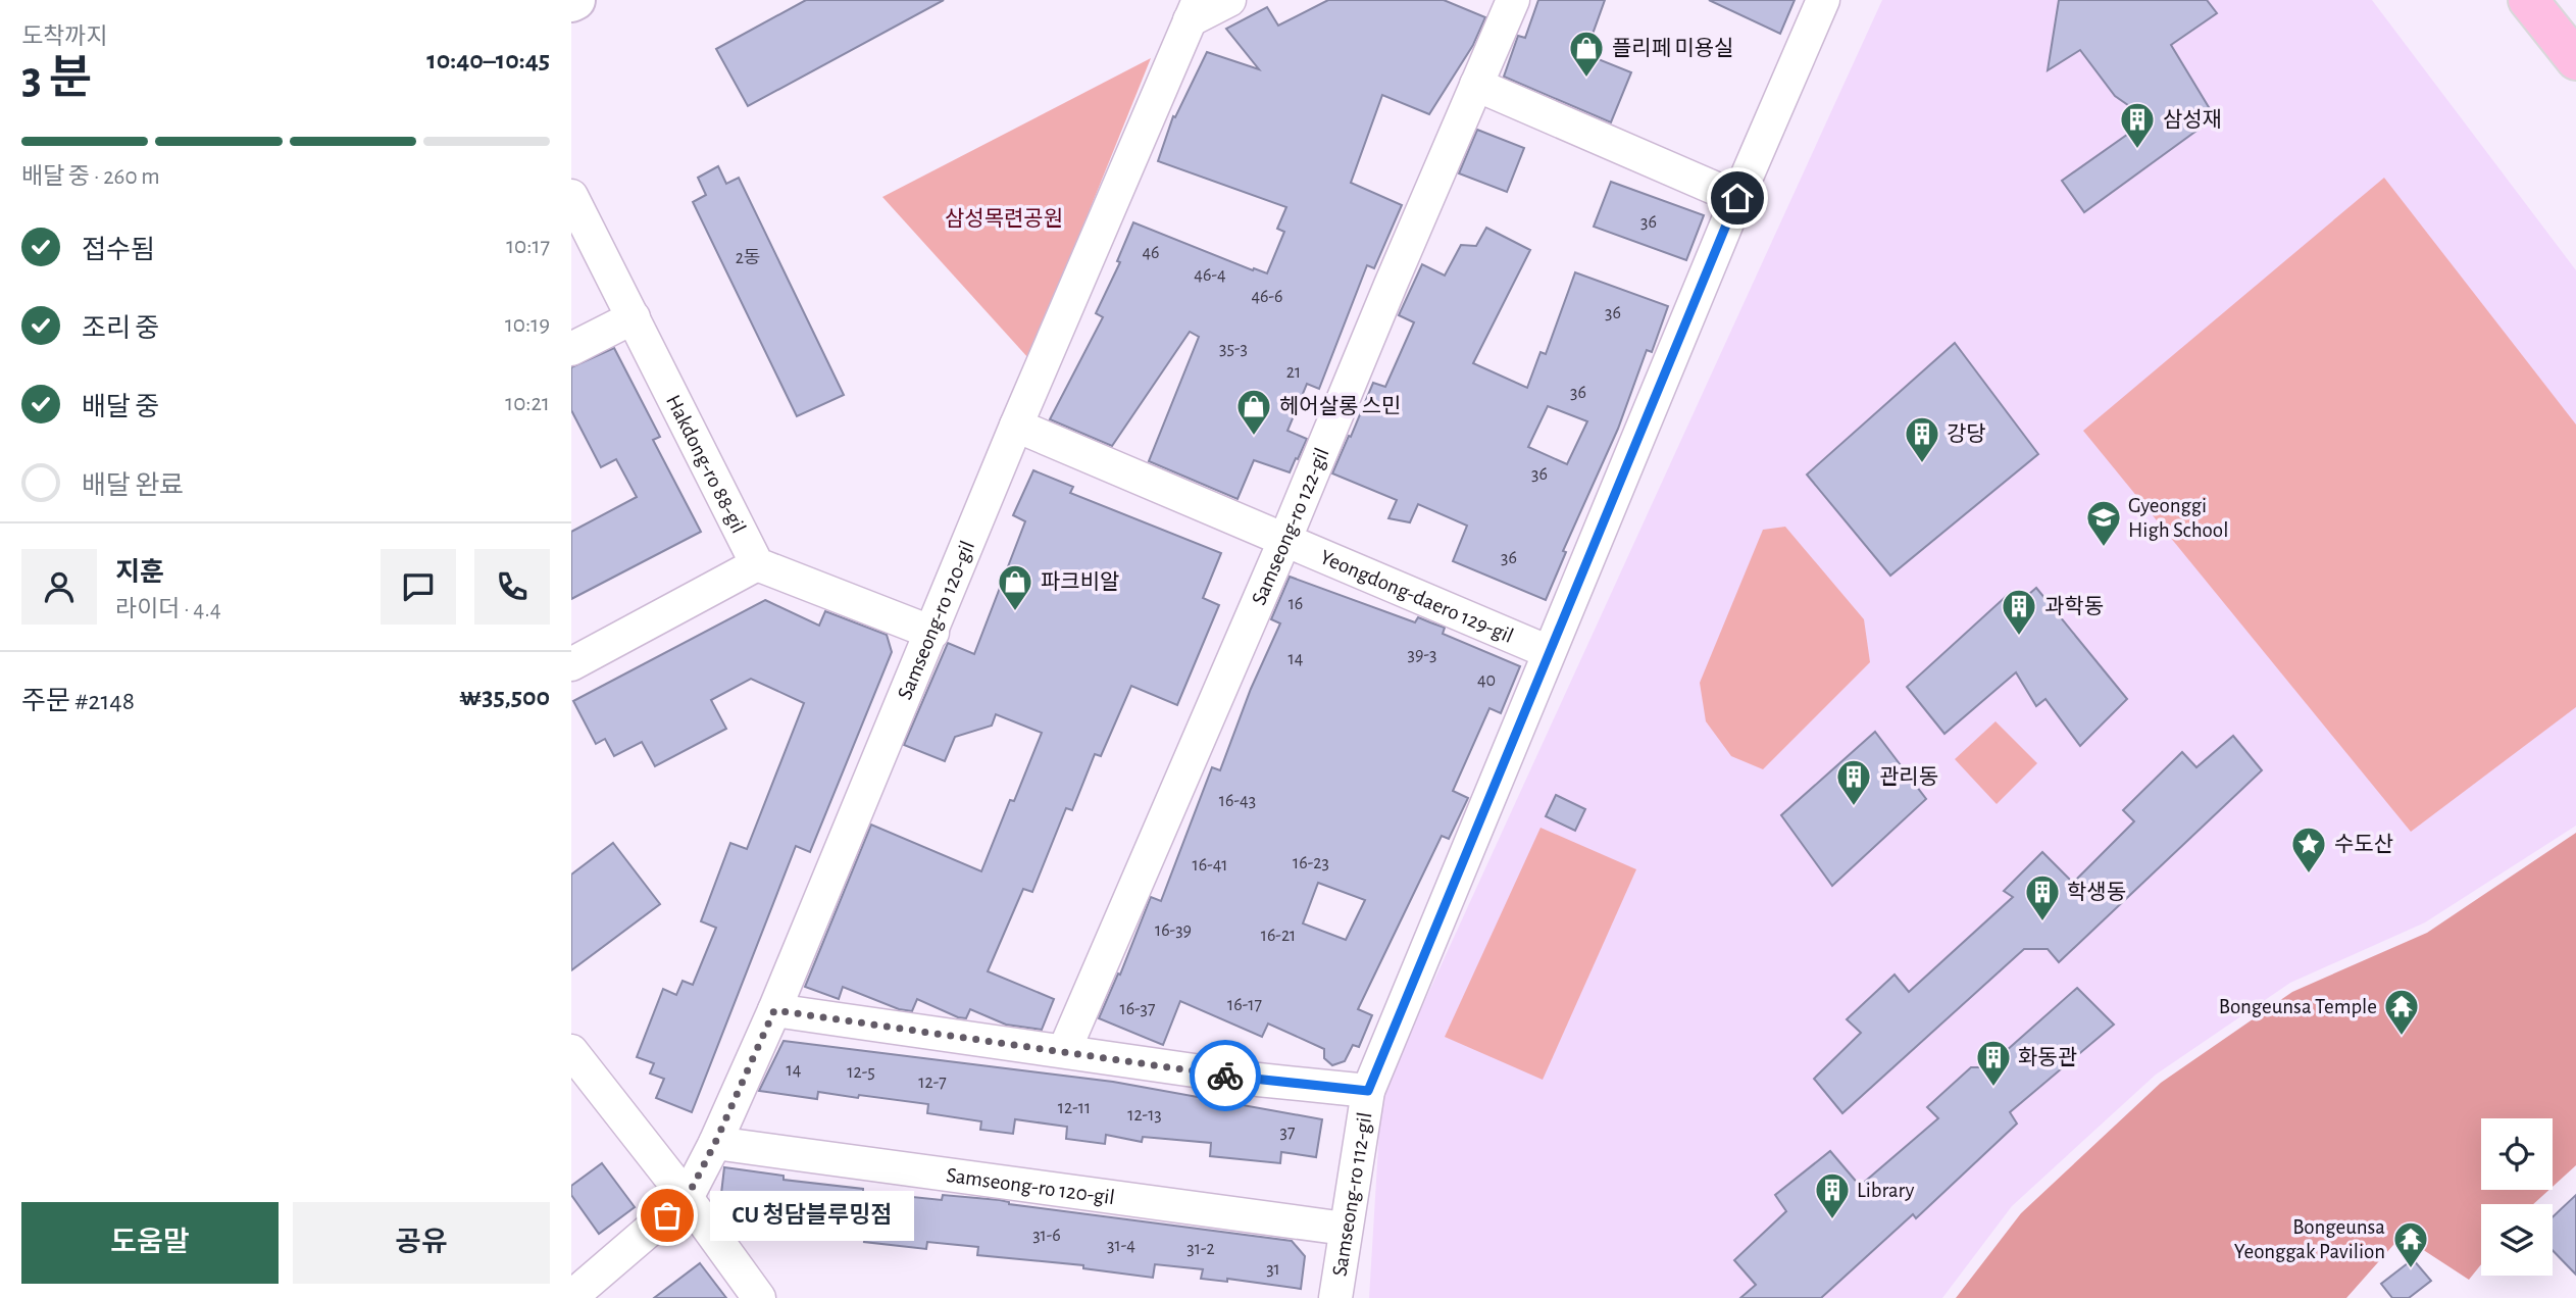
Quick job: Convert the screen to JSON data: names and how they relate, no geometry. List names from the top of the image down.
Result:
{
  "streets": {
    "street": [
      "Hakdong-ro 88-gil",
      "Samseong-ro 122-gil",
      "Yeongdong-daero 129-gil",
      "Samseong-ro 120-gil",
      "Samseong-ro 112-gil"
    ]
  },
  "crossings": [
    ["Samseong-ro 122-gil", "Yeongdong-daero 129-gil"],
    ["Samseong-ro 120-gil", "Samseong-ro 112-gil"]
  ],
  "parks": ["삼성목련공원"],
  "places": {
    "shop": ["플리페 미용실", "헤어살롱 스민", "파크비알"],
    "building": [
      "삼성재",
      "강당",
      "과학동",
      "관리동",
      "학생동",
      "화동관",
      "Library"
    ],
    "school or university": ["Gyeonggi High School"],
    "place": ["수도산"],
    "temple": ["Bongeunsa Temple", "Bongeunsa Yeonggak Pavilion"],
    "other": ["CU 청담블루밍점"]
  },
  "house_numbers": [
    "36",
    "46",
    "2동",
    "46-4",
    "46-6",
    "36",
    "35-3",
    "21",
    "36",
    "36",
    "36",
    "16",
    "39-3",
    "14",
    "40",
    "16-43",
    "16-23",
    "16-41",
    "16-39",
    "16-21",
    "16-17",
    "16-37",
    "14",
    "12-5",
    "12-7",
    "12-11",
    "12-13",
    "37",
    "31-6",
    "31-4",
    "31-2",
    "31"
  ],
  "page": {
    "heading": ["3 분", "도착까지", "10:40–10:45"],
    "panel": [
      "지훈",
      "라이더 · 4.4",
      "주문 #2148",
      "₩35,500"
    ],
    "bar": "배달 중 · 260 m",
    "list": [
      ["접수됨", "10:17"],
      ["조리 중", "10:19"],
      ["배달 중", "10:21"],
      "배달 완료"
    ],
    "buttons": ["도움말", "공유"],
    "bubble": "CU 청담블루밍점"
  }
}
